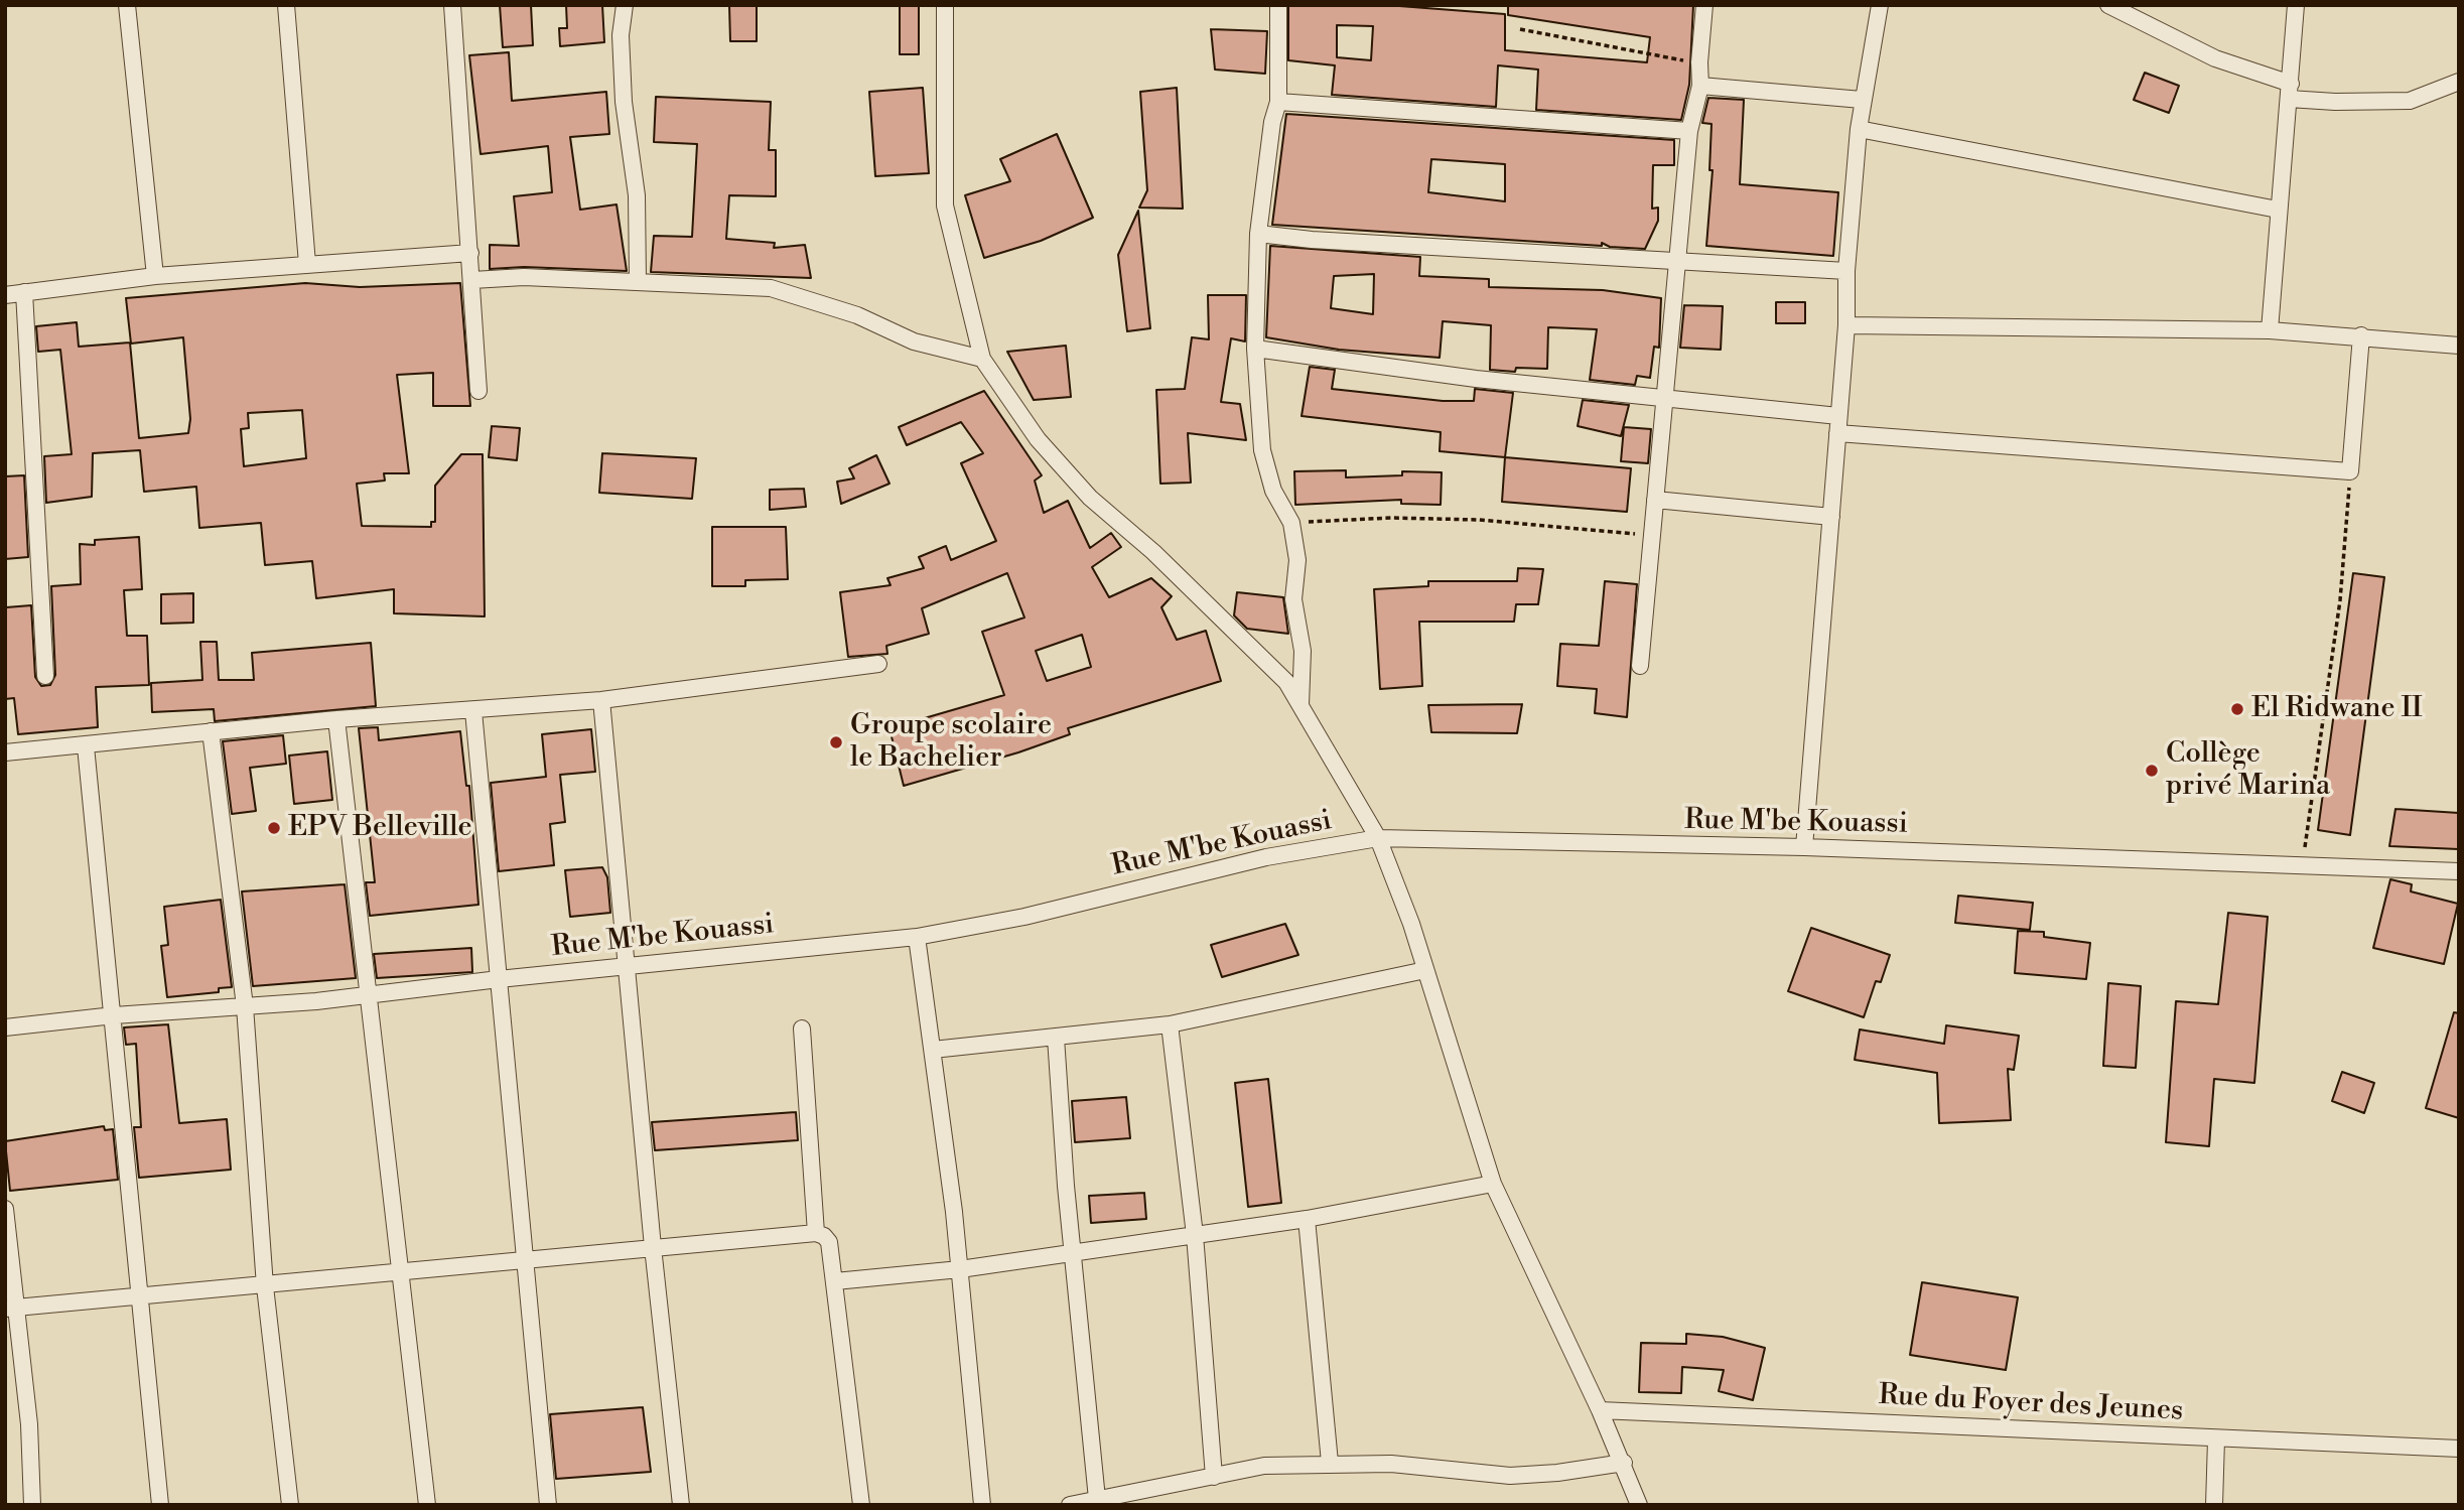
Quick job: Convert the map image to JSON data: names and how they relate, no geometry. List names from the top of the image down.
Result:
{
  "streets": {
    "street": ["Rue M'be Kouassi", "Rue du Foyer des Jeunes"]
  },
  "places": [
    "El Ridwane II",
    "Groupe scolaire le Bachelier",
    "Collège privé Marina",
    "EPV Belleville"
  ]
}
